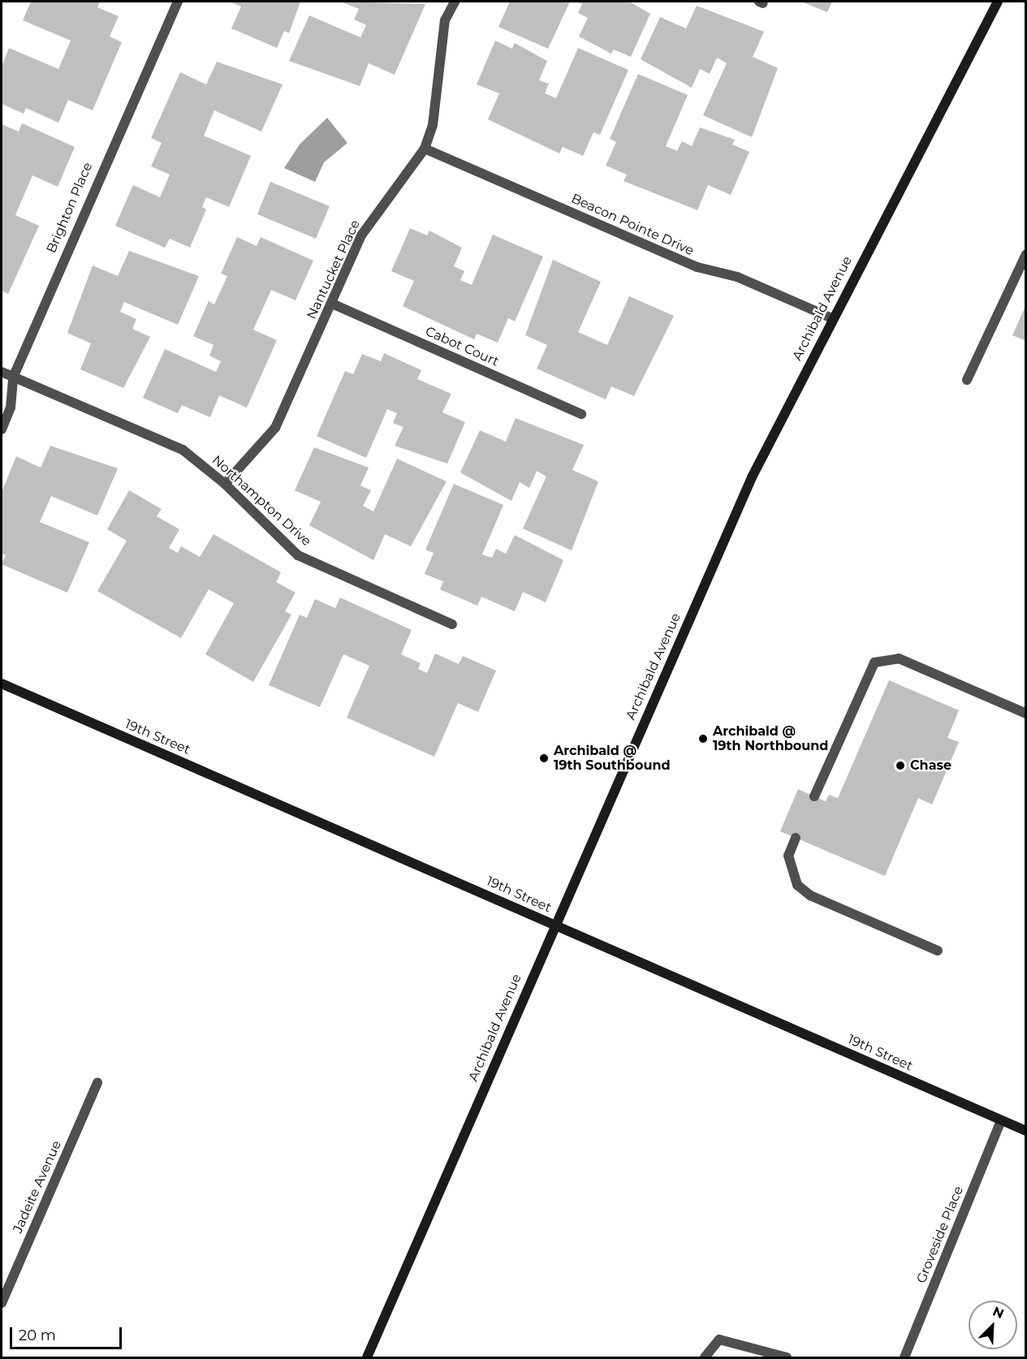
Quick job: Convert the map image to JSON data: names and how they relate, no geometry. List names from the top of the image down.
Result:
{
  "streets": {
    "main road": ["Archibald Avenue", "19th Street"],
    "street": [
      "Brighton Place",
      "Beacon Pointe Drive",
      "Nantucket Place",
      "Cabot Court",
      "Northampton Drive",
      "Jadeite Avenue",
      "Groveside Place"
    ]
  },
  "crossings": [
    ["Brighton Place", "Northampton Drive"],
    ["Beacon Pointe Drive", "Nantucket Place"],
    ["Beacon Pointe Drive", "Archibald Avenue"],
    ["Nantucket Place", "Cabot Court"],
    ["Nantucket Place", "Northampton Drive"],
    ["Archibald Avenue", "19th Street"],
    ["19th Street", "Groveside Place"]
  ],
  "places": ["Archibald @ 19th Northbound", "Archibald @ 19th Southbound", "Chase"],
  "scale_bar": "20 m",
  "north": "top right"
}
